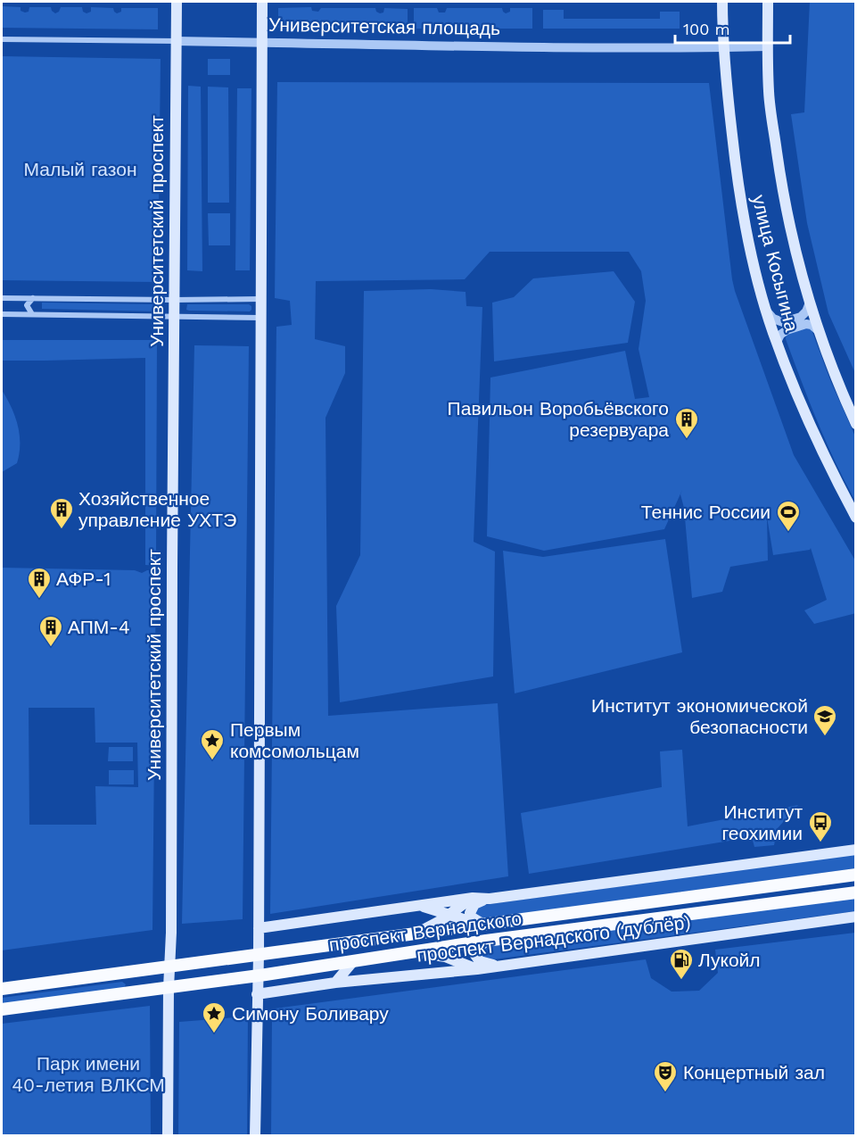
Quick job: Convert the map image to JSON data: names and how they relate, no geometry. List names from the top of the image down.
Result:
{
  "streets": {
    "main road": [
      "Университетский проспект",
      "улица Косыгина",
      "проспект Вернадского",
      "проспект Вернадского (дублёр)"
    ],
    "street": ["Университетская площадь"]
  },
  "crossings": [
    ["Университетская площадь", "Университетский проспект"],
    ["Университетская площадь", "улица Косыгина"],
    ["Университетский проспект", "проспект Вернадского"]
  ],
  "parks": ["Малый газон", "Парк имени 40-летия ВЛКСМ"],
  "places": {
    "building": [
      "Павильон Воробьёвского резервуара",
      "Хозяйственное управление УХТЭ",
      "АФР-1",
      "АПМ-4"
    ],
    "sports": ["Теннис России"],
    "school or university": ["Институт экономической безопасности"],
    "place": ["Первым комсомольцам", "Симону Боливару"],
    "bus stop": ["Институт геохимии"],
    "fuel station": ["Лукойл"],
    "theatre": ["Концертный зал"]
  },
  "scale_bar": "100 m"
}
